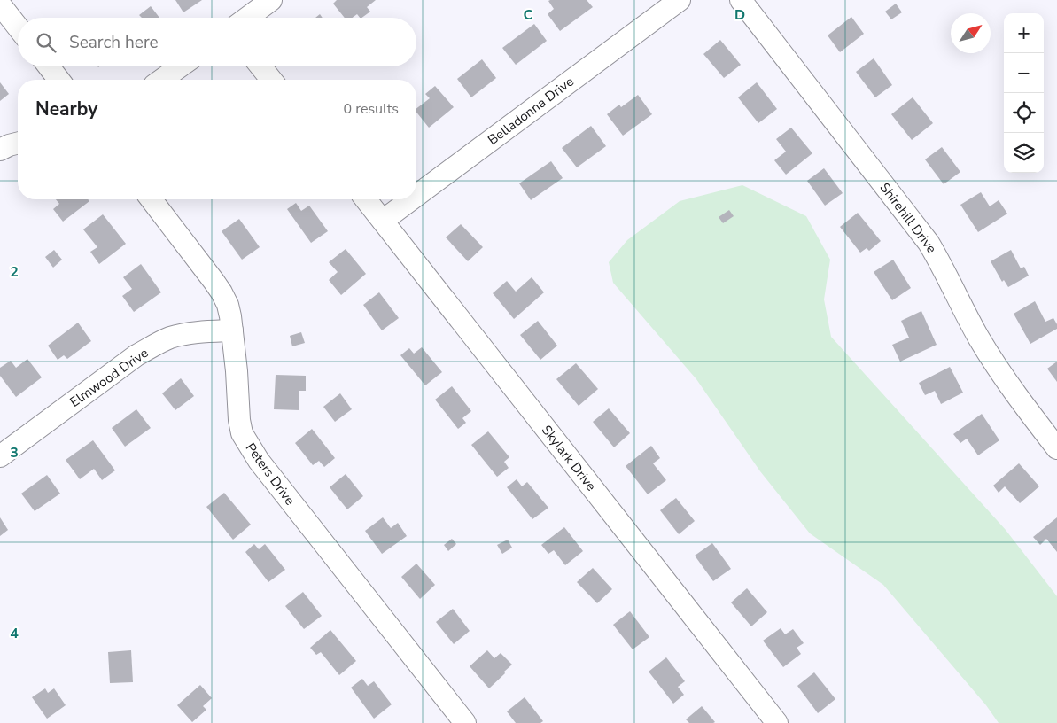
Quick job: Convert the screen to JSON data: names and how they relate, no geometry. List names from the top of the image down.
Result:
{
  "streets": {
    "street": [
      "Belladonna Drive",
      "Shirehill Drive",
      "Elmwood Drive",
      "Skylark Drive",
      "Peters Drive"
    ]
  },
  "crossings": [
    ["Belladonna Drive", "Skylark Drive"],
    ["Elmwood Drive", "Peters Drive"]
  ],
  "north": "top right",
  "page": {
    "map_buttons": ["+", "−"],
    "search": "Search here",
    "heading": ["Nearby", "0 results"]
  },
  "grid": {
    "columns": ["C", "D"],
    "rows": ["2", "3", "4"]
  }
}
